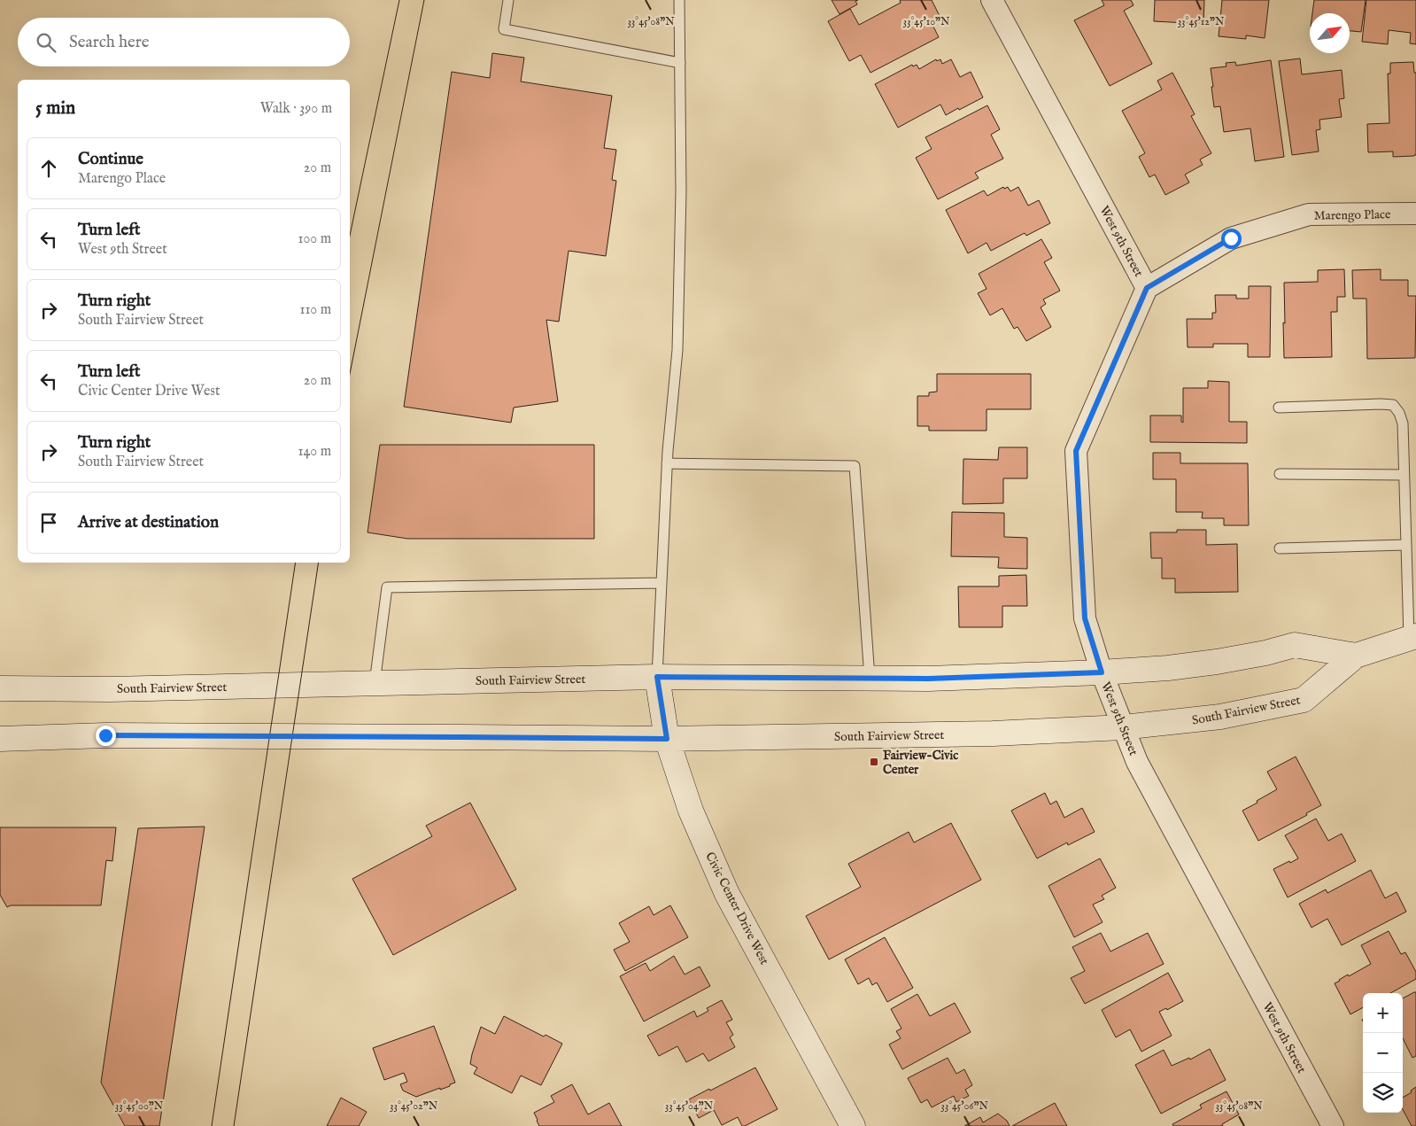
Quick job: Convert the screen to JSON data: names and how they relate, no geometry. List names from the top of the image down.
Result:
{
  "streets": {
    "main road": ["South Fairview Street", "Civic Center Drive West"],
    "street": ["Marengo Place", "West 9th Street"]
  },
  "crossings": [
    ["Marengo Place", "West 9th Street"],
    ["West 9th Street", "South Fairview Street"],
    ["South Fairview Street", "Civic Center Drive West"]
  ],
  "places": {
    "transit": ["Fairview-Civic Center"]
  },
  "north": "top right",
  "page": {
    "search": "Search here",
    "heading": ["5 min", "Walk · 390 m"],
    "list": [
      ["Continue", "Marengo Place", "20 m"],
      ["Turn left", "West 9th Street", "100 m"],
      ["Turn right", "South Fairview Street", "110 m"],
      ["Turn left", "Civic Center Drive West", "20 m"],
      ["Turn right", "South Fairview Street", "140 m"],
      "Arrive at destination"
    ],
    "map_buttons": ["+", "−"]
  },
  "coordinates": [
    "33°45'08\"N",
    "33°45'10\"N",
    "33°45'12\"N",
    "33°45'00\"N",
    "33°45'02\"N",
    "33°45'04\"N",
    "33°45'06\"N"
  ]
}
